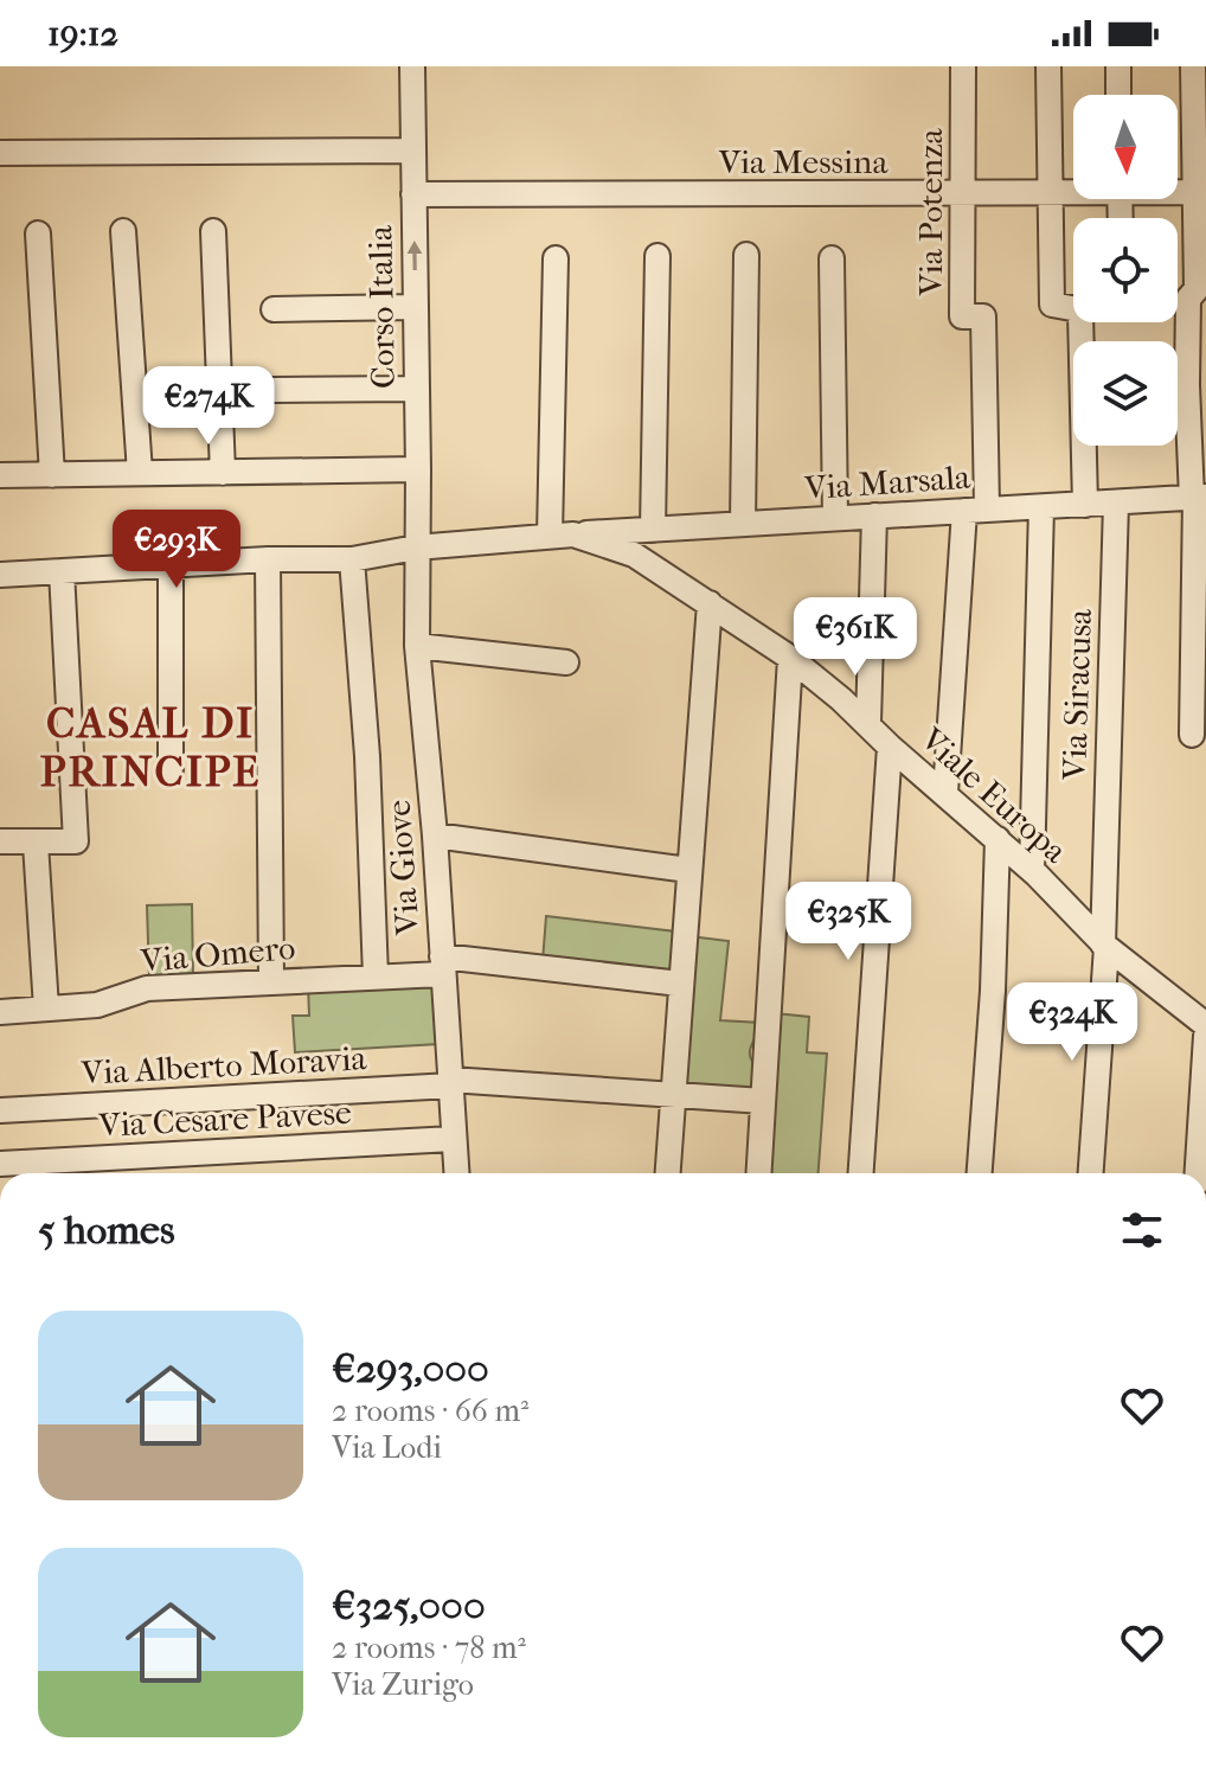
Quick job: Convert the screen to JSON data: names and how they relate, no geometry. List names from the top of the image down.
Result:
{
  "streets": {
    "street": [
      "Via Messina",
      "Via Potenza",
      "Corso Italia",
      "Via Marsala",
      "Via Siracusa",
      "Viale Europa",
      "Via Giove",
      "Via Omero",
      "Via Alberto Moravia",
      "Via Cesare Pavese"
    ]
  },
  "crossings": [
    ["Via Messina", "Via Potenza"],
    ["Via Messina", "Corso Italia"],
    ["Via Potenza", "Via Marsala"],
    ["Corso Italia", "Viale Europa"],
    ["Corso Italia", "Via Giove"],
    ["Via Marsala", "Via Siracusa"],
    ["Via Marsala", "Viale Europa"],
    ["Via Siracusa", "Viale Europa"],
    ["Viale Europa", "Via Giove"],
    ["Via Giove", "Via Omero"],
    ["Via Giove", "Via Alberto Moravia"],
    ["Via Giove", "Via Cesare Pavese"]
  ],
  "districts": ["CASAL DI PRINCIPE"],
  "north": "bottom",
  "page": {
    "status": "19:12",
    "price": [
      "€274K",
      "€293K",
      "€361K",
      "€325K",
      "€324K"
    ],
    "heading": "5 homes",
    "list": [
      {
        "name": "€293,000",
        "note": "2 rooms · 66 m² · Via Lodi"
      },
      {
        "name": "€325,000",
        "note": "2 rooms · 78 m² · Via Zurigo"
      }
    ]
  }
}
